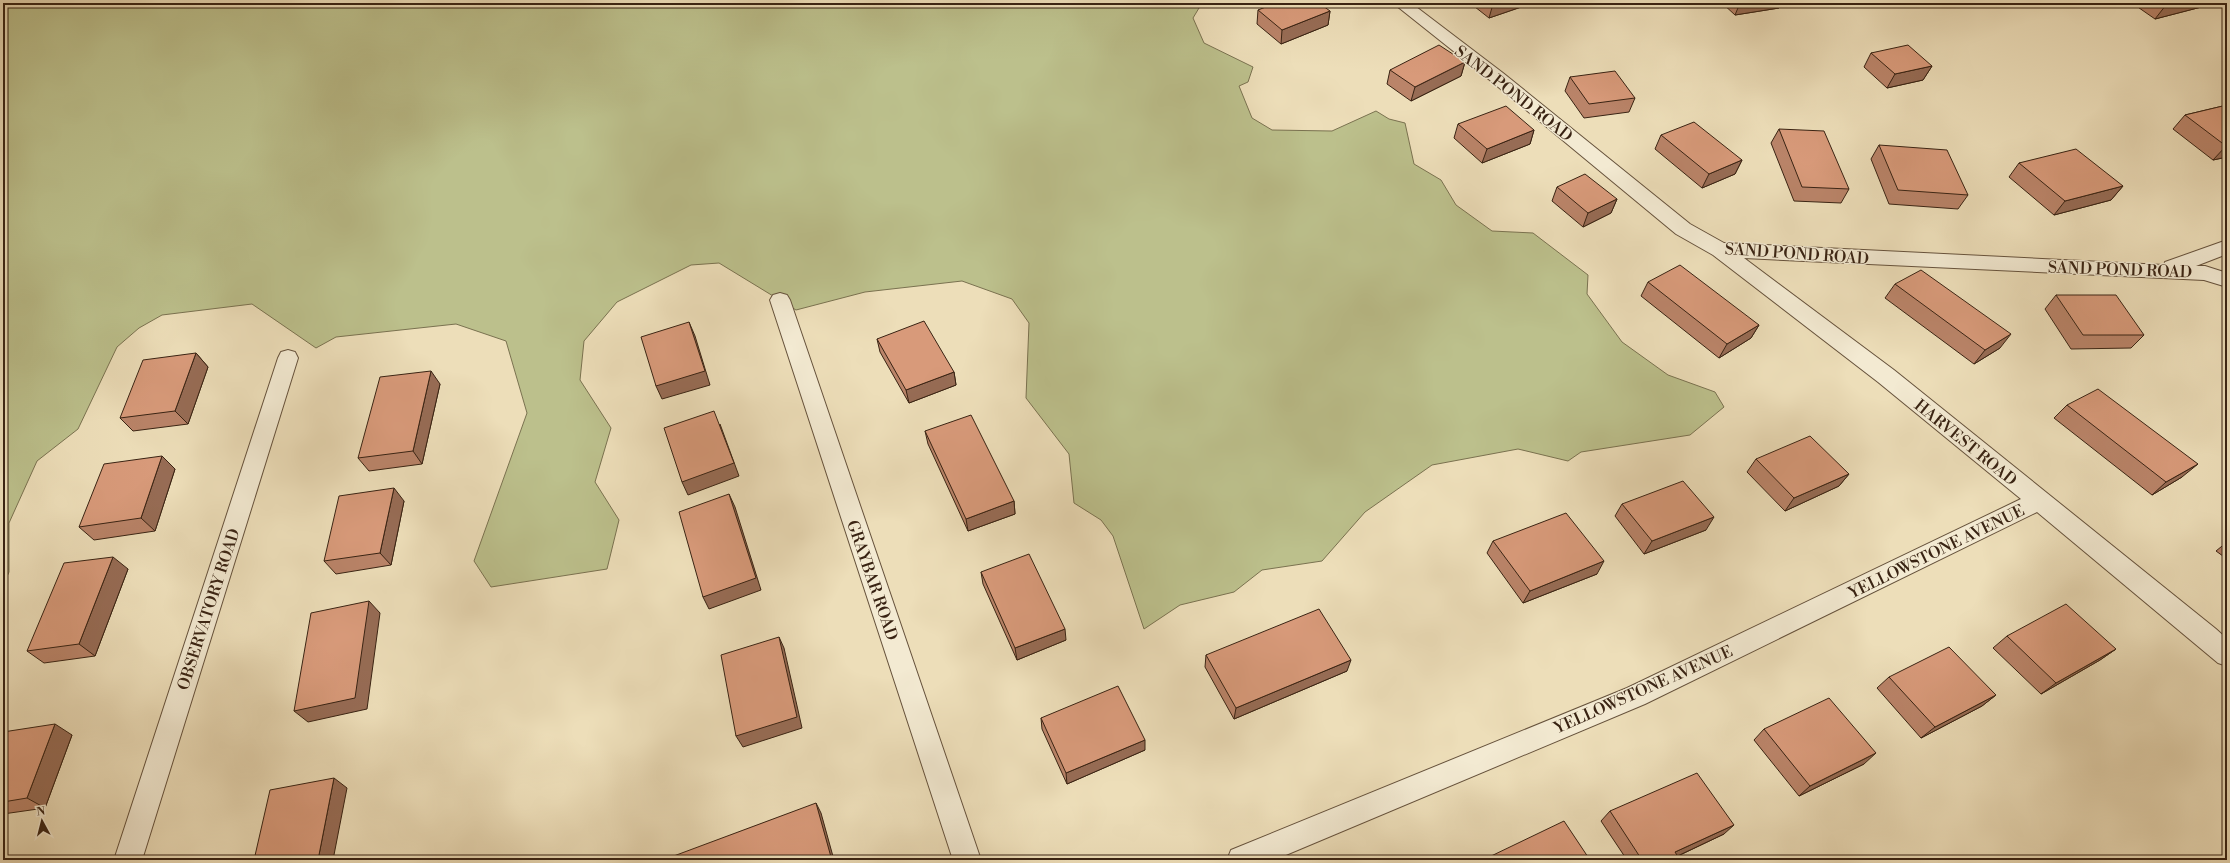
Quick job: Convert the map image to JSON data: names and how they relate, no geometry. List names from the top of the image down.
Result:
{
  "streets": {
    "street": [
      "SAND POND ROAD",
      "HARVEST ROAD",
      "YELLOWSTONE AVENUE",
      "GRAYBAR ROAD",
      "OBSERVATORY ROAD"
    ]
  },
  "crossings": [
    ["SAND POND ROAD", "HARVEST ROAD"],
    ["HARVEST ROAD", "YELLOWSTONE AVENUE"]
  ],
  "north": "top"
}
